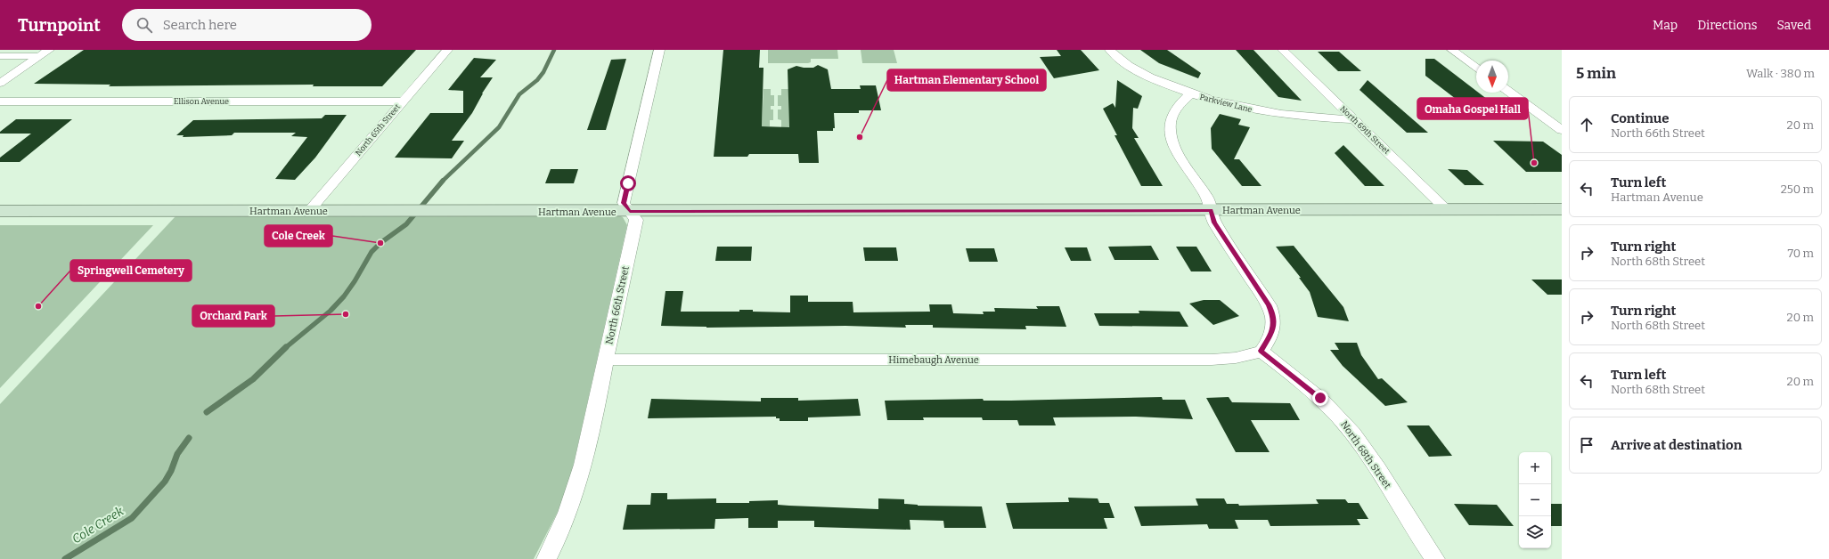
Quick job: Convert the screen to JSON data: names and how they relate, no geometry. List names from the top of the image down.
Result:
{
  "streets": {
    "main road": ["Hartman Avenue"],
    "street": [
      "Ellison Avenue",
      "Parkview Lane",
      "North 65th Street",
      "North 69th Street",
      "North 66th Street",
      "Himebaugh Avenue",
      "North 68th Street"
    ]
  },
  "crossings": [
    ["Ellison Avenue", "North 65th Street"],
    ["Parkview Lane", "North 69th Street"],
    ["North 65th Street", "Hartman Avenue"],
    ["North 69th Street", "Hartman Avenue"],
    ["Hartman Avenue", "North 66th Street"],
    ["North 66th Street", "Himebaugh Avenue"],
    ["Himebaugh Avenue", "North 68th Street"]
  ],
  "water": ["Cole Creek"],
  "places": [
    "Hartman Elementary School",
    "Omaha Gospel Hall",
    "Cole Creek",
    "Springwell Cemetery",
    "Orchard Park"
  ],
  "north": "bottom",
  "page": {
    "header": "Turnpoint",
    "search": "Search here",
    "nav": ["Map", "Directions", "Saved"],
    "heading": ["5 min", "Walk · 380 m"],
    "list": [
      ["Continue", "North 66th Street", "20 m"],
      ["Turn left", "Hartman Avenue", "250 m"],
      ["Turn right", "North 68th Street", "70 m"],
      ["Turn right", "North 68th Street", "20 m"],
      ["Turn left", "North 68th Street", "20 m"],
      "Arrive at destination"
    ],
    "map_buttons": ["+", "−"]
  }
}
